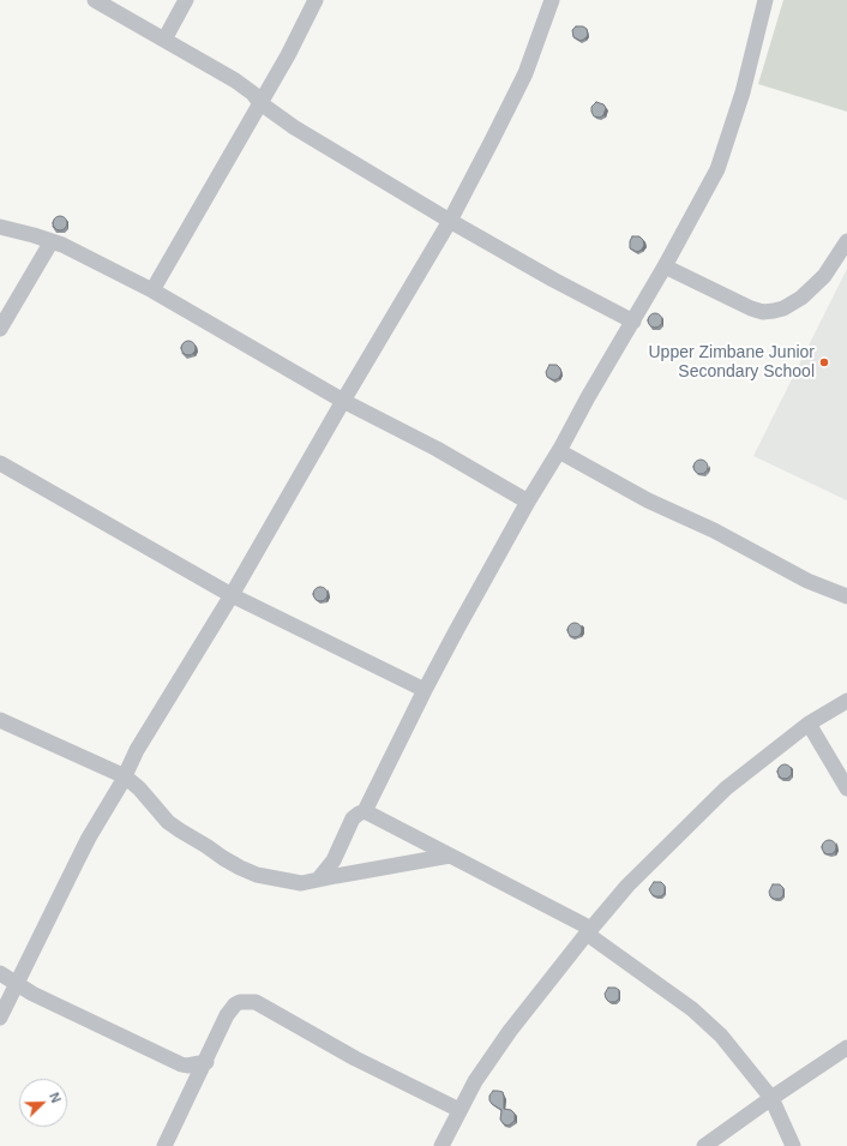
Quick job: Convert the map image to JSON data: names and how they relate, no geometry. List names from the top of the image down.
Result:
{
  "places": ["Upper Zimbane Junior Secondary School"],
  "north": "top right"
}
